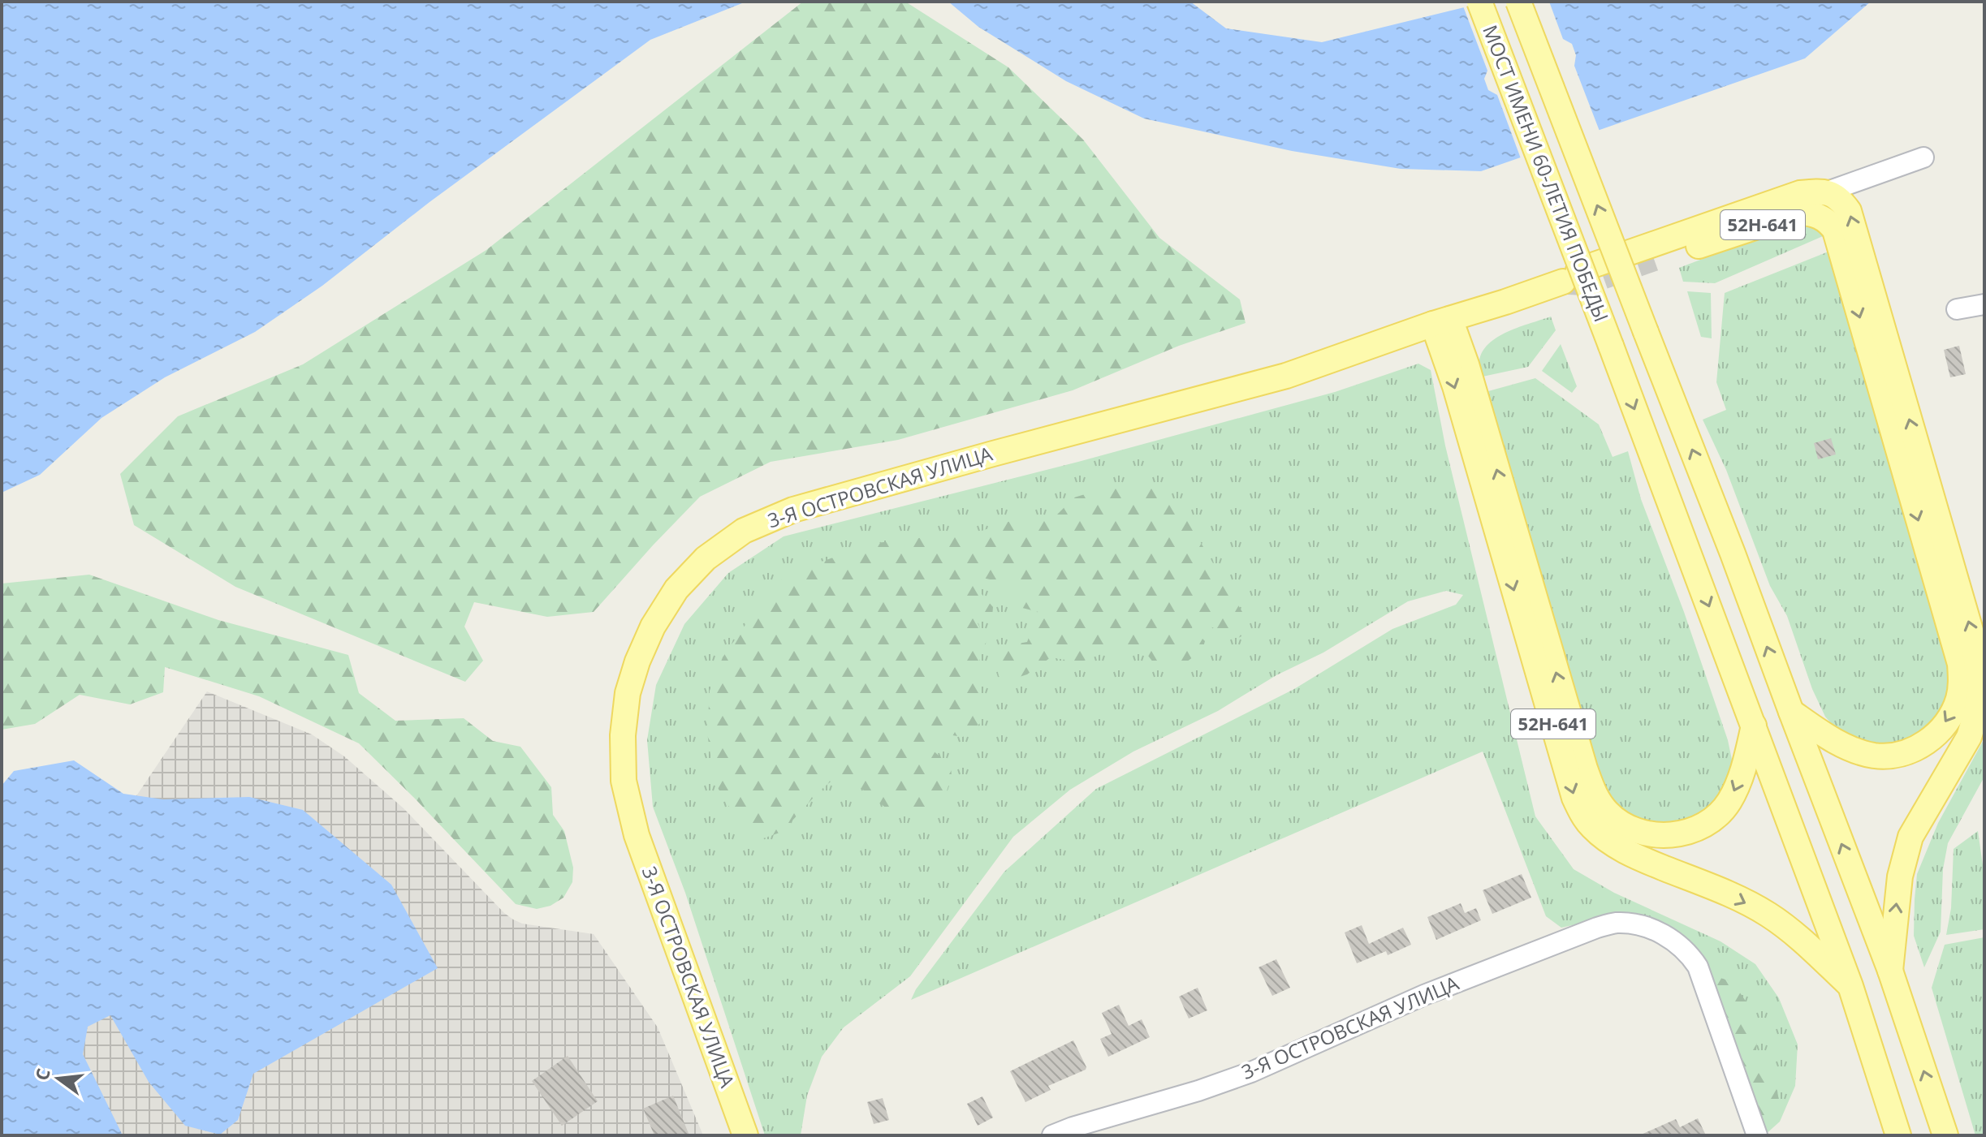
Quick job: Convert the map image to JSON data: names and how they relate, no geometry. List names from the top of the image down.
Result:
{
  "streets": {
    "main road": ["МОСТ ИМЕНИ 60-ЛЕТИЯ ПОБЕДЫ", "52Н-641", "3-Я ОСТРОВСКАЯ УЛИЦА"]
  },
  "crossings": [
    ["МОСТ ИМЕНИ 60-ЛЕТИЯ ПОБЕДЫ", "52Н-641"],
    ["52Н-641", "3-Я ОСТРОВСКАЯ УЛИЦА"]
  ],
  "north": "left"
}
